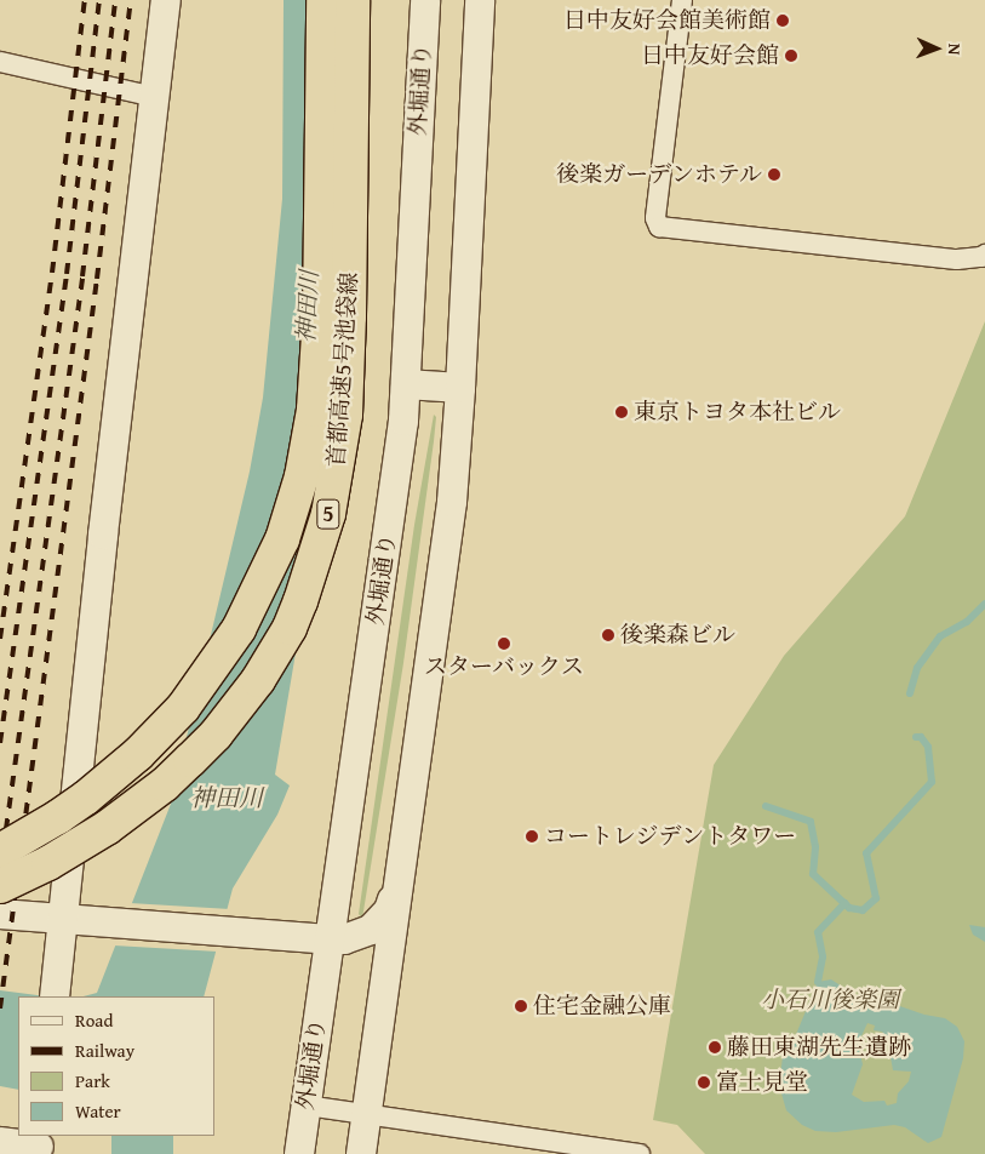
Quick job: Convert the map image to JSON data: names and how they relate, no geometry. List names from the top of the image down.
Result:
{
  "streets": {
    "highway": ["首都高速5号池袋線", "5"],
    "main road": ["外堀通り"]
  },
  "water": ["神田川"],
  "parks": ["小石川後楽園"],
  "places": [
    "日中友好会館美術館",
    "日中友好会館",
    "後楽ガーデンホテル",
    "東京トヨタ本社ビル",
    "後楽森ビル",
    "スターバックス",
    "コートレジデントタワー",
    "住宅金融公庫",
    "藤田東湖先生遺跡",
    "富士見堂"
  ],
  "legend": [
    "Road",
    "Railway",
    "Park",
    "Water"
  ],
  "north": "right"
}
